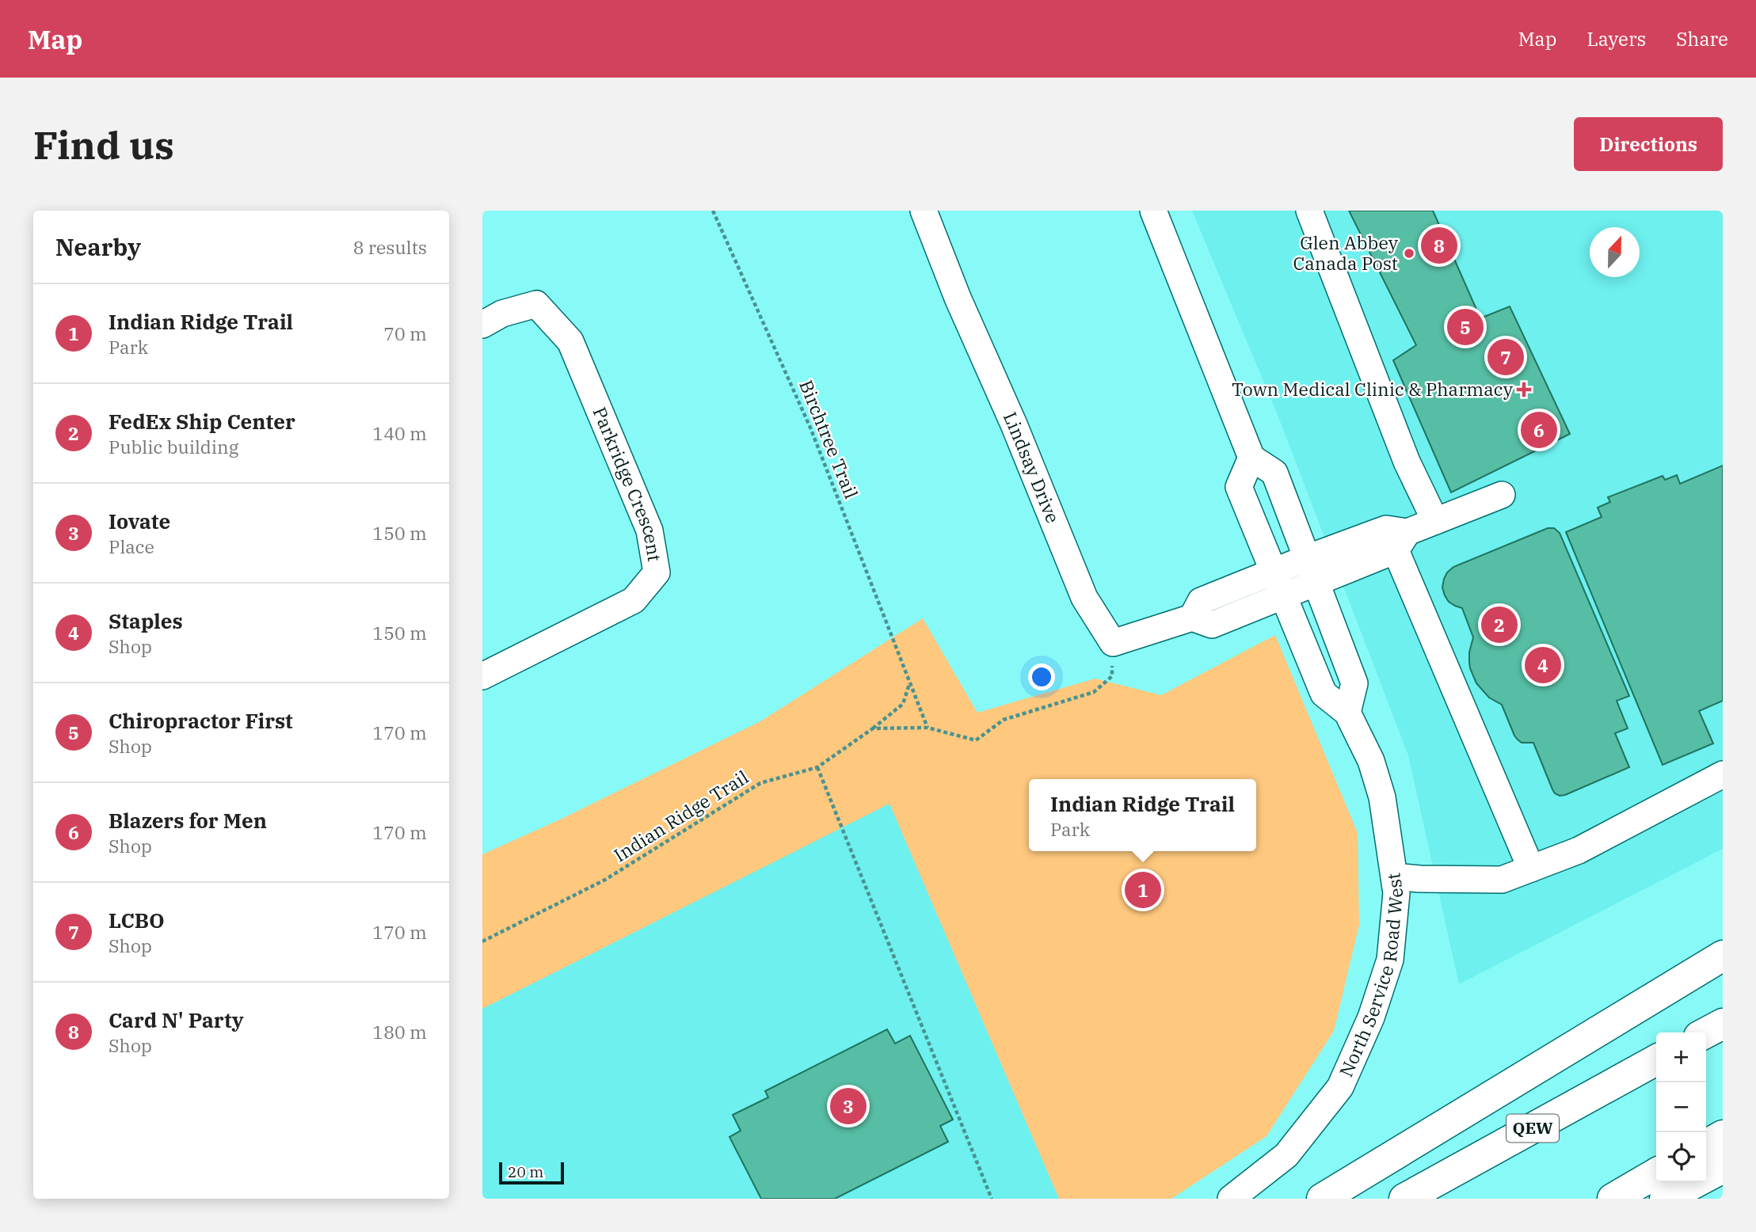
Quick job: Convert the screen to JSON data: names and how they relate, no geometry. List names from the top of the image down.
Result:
{
  "streets": {
    "highway": ["QEW"],
    "street": ["Lindsay Drive", "Parkridge Crescent", "North Service Road West"],
    "path": ["Birchtree Trail", "Indian Ridge Trail"]
  },
  "places": {
    "other": ["Glen Abbey Canada Post"],
    "health": ["Town Medical Clinic & Pharmacy"]
  },
  "scale_bar": "20 m",
  "north": "top",
  "page": {
    "header": "Map",
    "nav": ["Map", "Layers", "Share"],
    "buttons": "Directions",
    "title": "Find us",
    "heading": ["Nearby", "8 results"],
    "pins": [
      "8",
      "5",
      "7",
      "6",
      "2",
      "4",
      "1",
      "3"
    ],
    "list": [
      {
        "mark": "1",
        "name": "Indian Ridge Trail",
        "note": "Park",
        "value": "70 m"
      },
      {
        "mark": "2",
        "name": "FedEx Ship Center",
        "note": "Public building",
        "value": "140 m"
      },
      {
        "mark": "3",
        "name": "Iovate",
        "note": "Place",
        "value": "150 m"
      },
      {
        "mark": "4",
        "name": "Staples",
        "note": "Shop",
        "value": "150 m"
      },
      {
        "mark": "5",
        "name": "Chiropractor First",
        "note": "Shop",
        "value": "170 m"
      },
      {
        "mark": "6",
        "name": "Blazers for Men",
        "note": "Shop",
        "value": "170 m"
      },
      {
        "mark": "7",
        "name": "LCBO",
        "note": "Shop",
        "value": "170 m"
      },
      {
        "mark": "8",
        "name": "Card N' Party",
        "note": "Shop",
        "value": "180 m"
      }
    ],
    "popup": ["Indian Ridge Trail", "Park"],
    "map_buttons": ["+", "−"],
    "scale": "20 m"
  }
}
